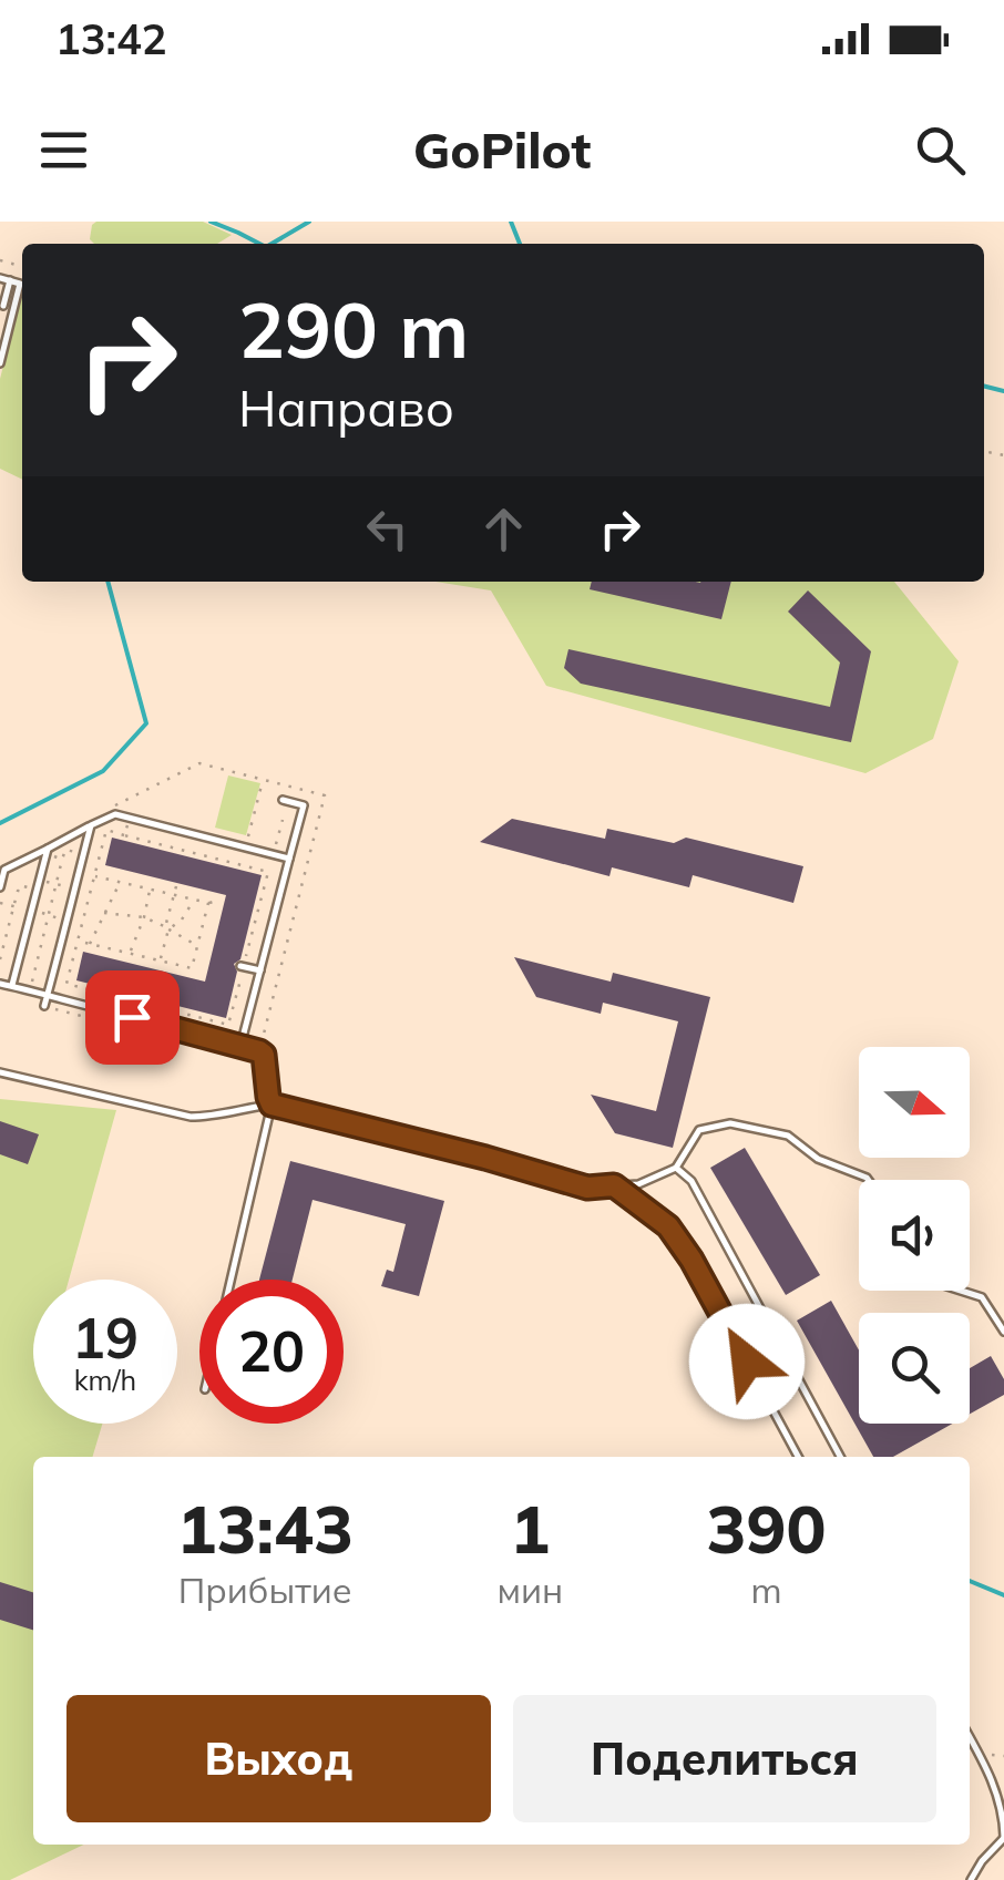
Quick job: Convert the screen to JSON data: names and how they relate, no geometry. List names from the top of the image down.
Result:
{
  "north": "right",
  "page": {
    "status": "13:42",
    "header": "GoPilot",
    "turn": ["290 m", "Направо"],
    "speed": "19 km/h",
    "limit": "20",
    "eta": [
      "13:43",
      "Прибытие",
      "1",
      "мин",
      "390",
      "m"
    ],
    "buttons": ["Выход", "Поделиться"]
  }
}
